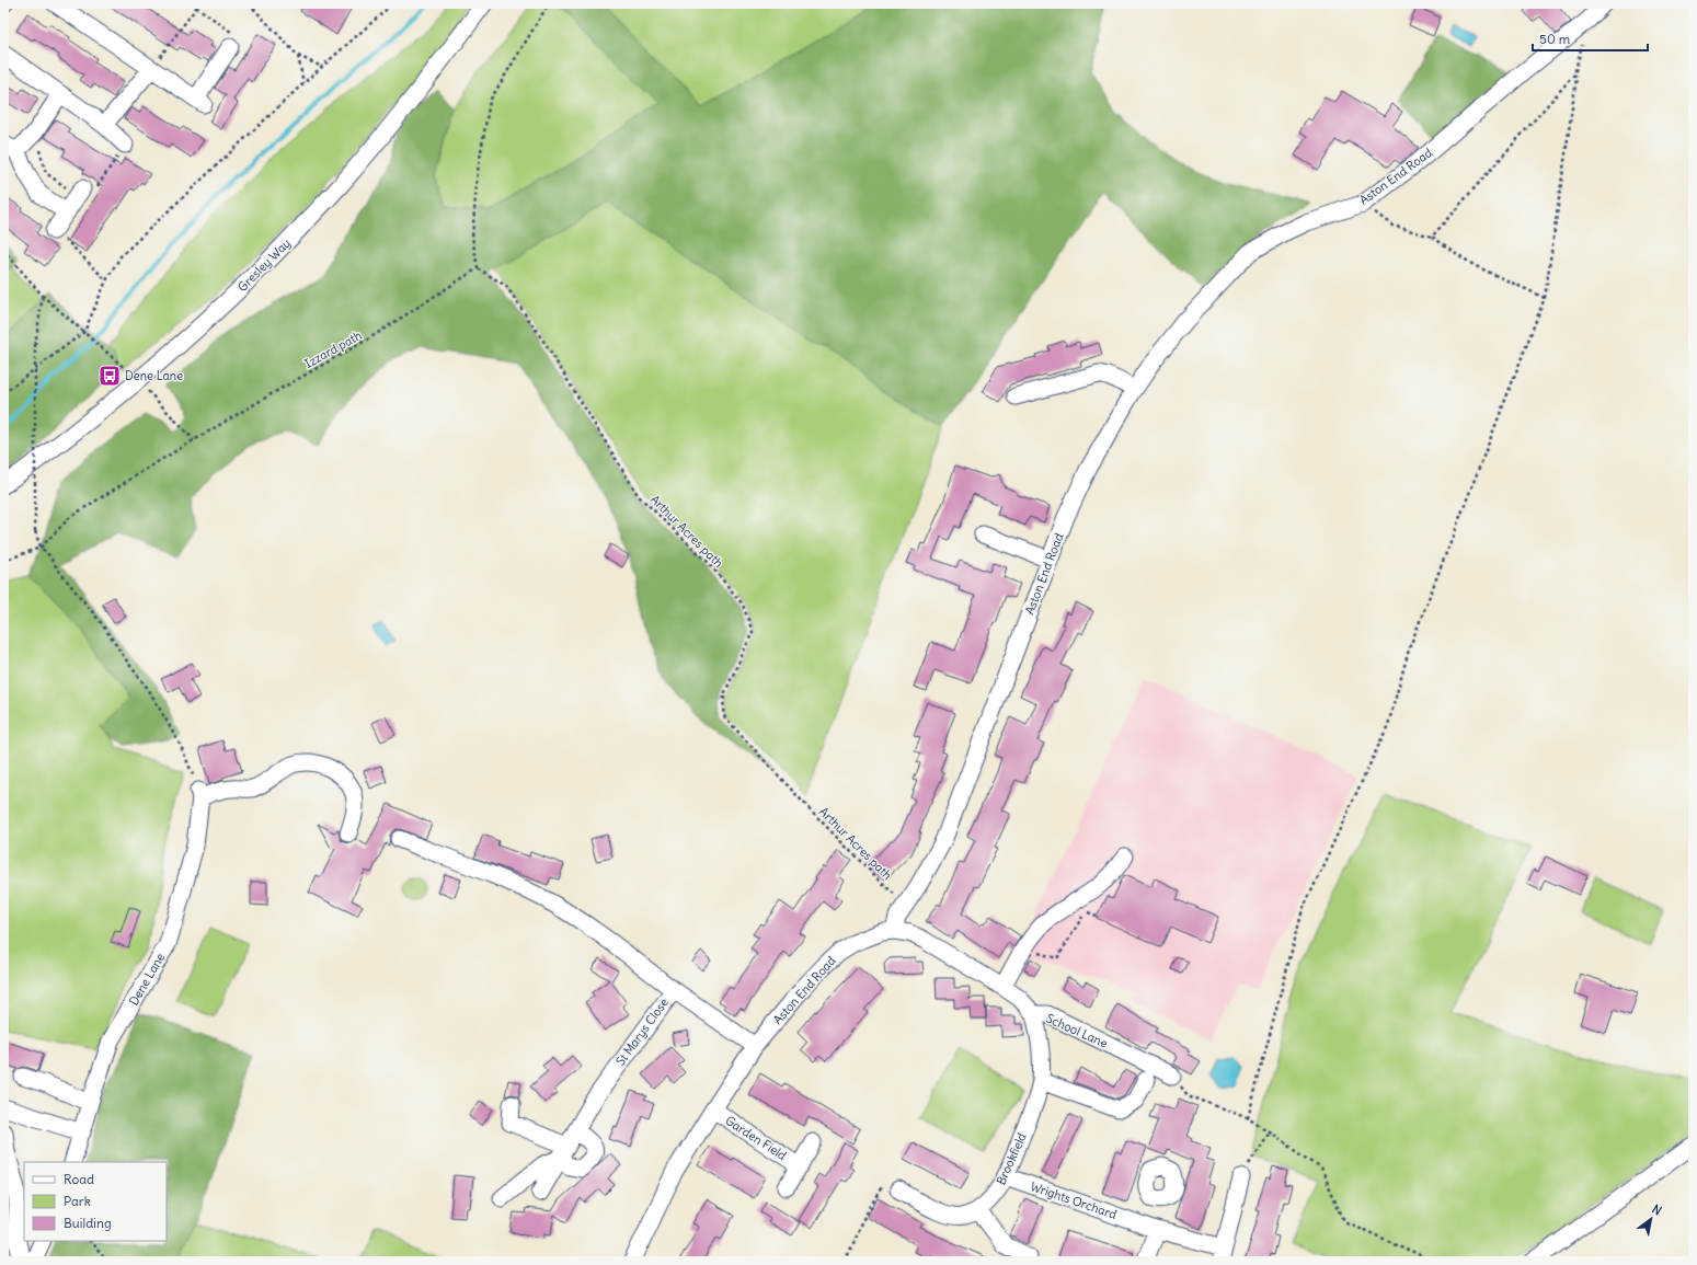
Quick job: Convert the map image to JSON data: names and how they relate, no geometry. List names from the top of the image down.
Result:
{
  "streets": {
    "street": [
      "Aston End Road",
      "Gresley Way",
      "Dene Lane",
      "School Lane",
      "St Marys Close",
      "Garden Field",
      "Brookfield",
      "Wrights Orchard"
    ],
    "path": ["Izzard path", "Arthur Acres path"]
  },
  "crossings": [
    ["Aston End Road", "Arthur Acres path"],
    ["Aston End Road", "School Lane"],
    ["Aston End Road", "St Marys Close"],
    ["Aston End Road", "Garden Field"],
    ["Izzard path", "Arthur Acres path"],
    ["School Lane", "Brookfield"],
    ["Brookfield", "Wrights Orchard"]
  ],
  "places": {
    "bus stop": ["Dene Lane"]
  },
  "legend": ["Road", "Park", "Building"],
  "scale_bar": "50 m",
  "north": "top right"
}
